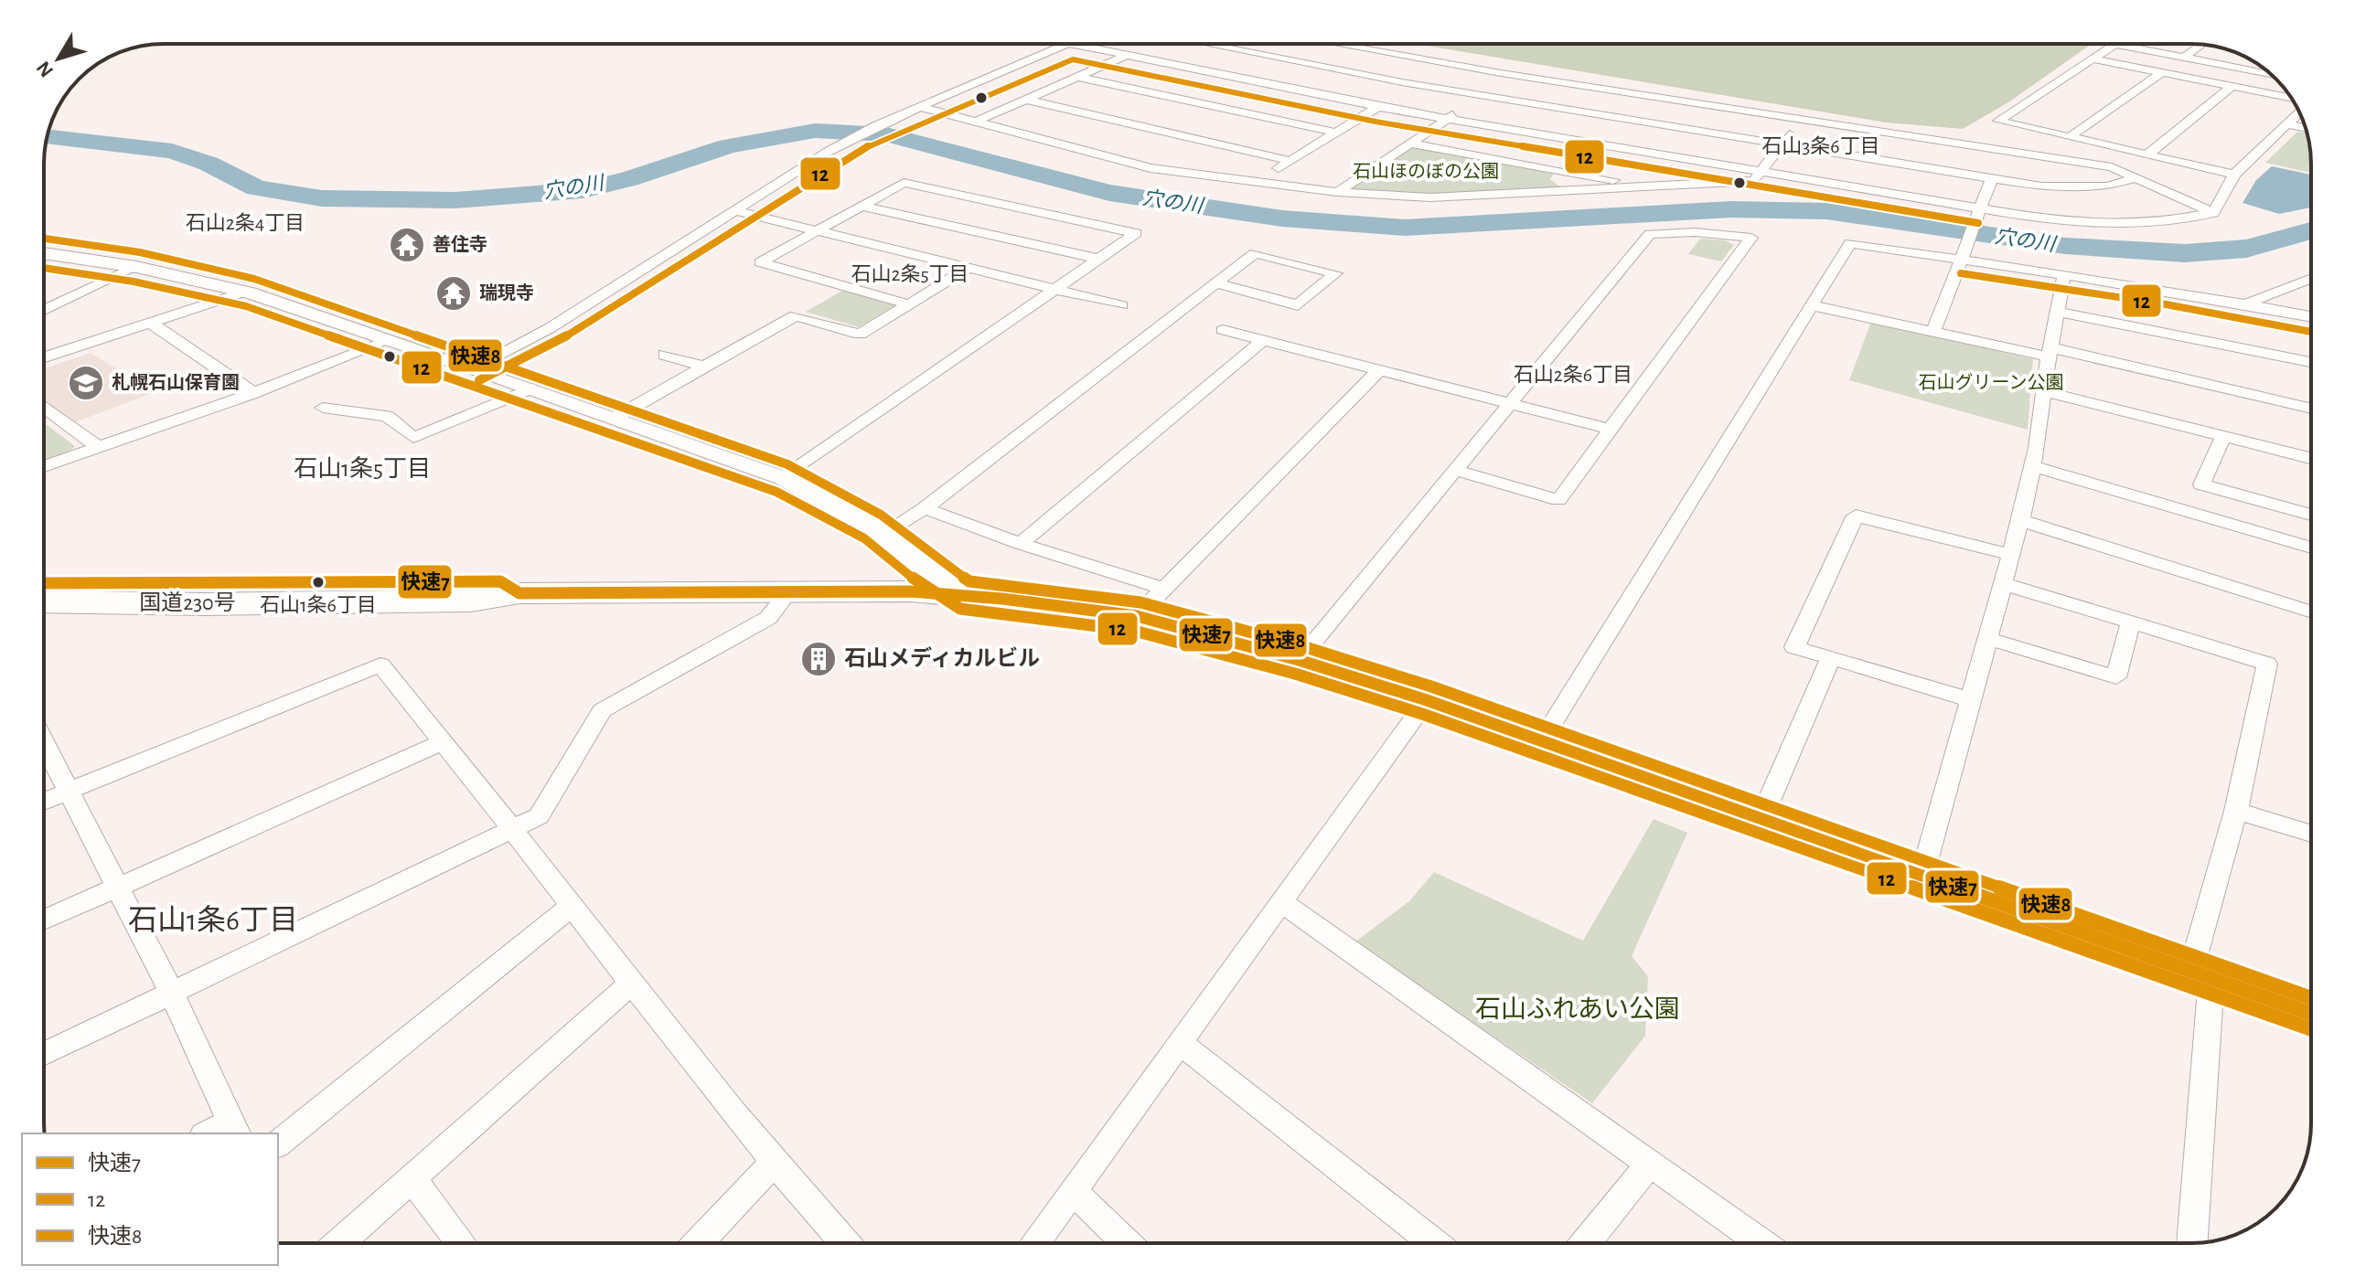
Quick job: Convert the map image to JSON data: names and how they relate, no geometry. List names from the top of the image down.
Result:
{
  "streets": {
    "highway": ["国道230号"]
  },
  "districts": [
    "石山3条6丁目",
    "石山2条4丁目",
    "石山2条5丁目",
    "石山2条6丁目",
    "石山1条5丁目",
    "石山1条6丁目"
  ],
  "water": ["穴の川"],
  "parks": ["石山ほのぼの公園", "石山グリーン公園", "石山ふれあい公園"],
  "places": {
    "temple": ["善住寺", "瑞現寺"],
    "school or university": ["札幌石山保育園"],
    "other": ["石山1条6丁目"],
    "building": ["石山メディカルビル"]
  },
  "lines": ["transit line 12", "transit line 快速8", "transit line 快速7"],
  "legend": ["快速7", "12", "快速8"],
  "north": "bottom left"
}
